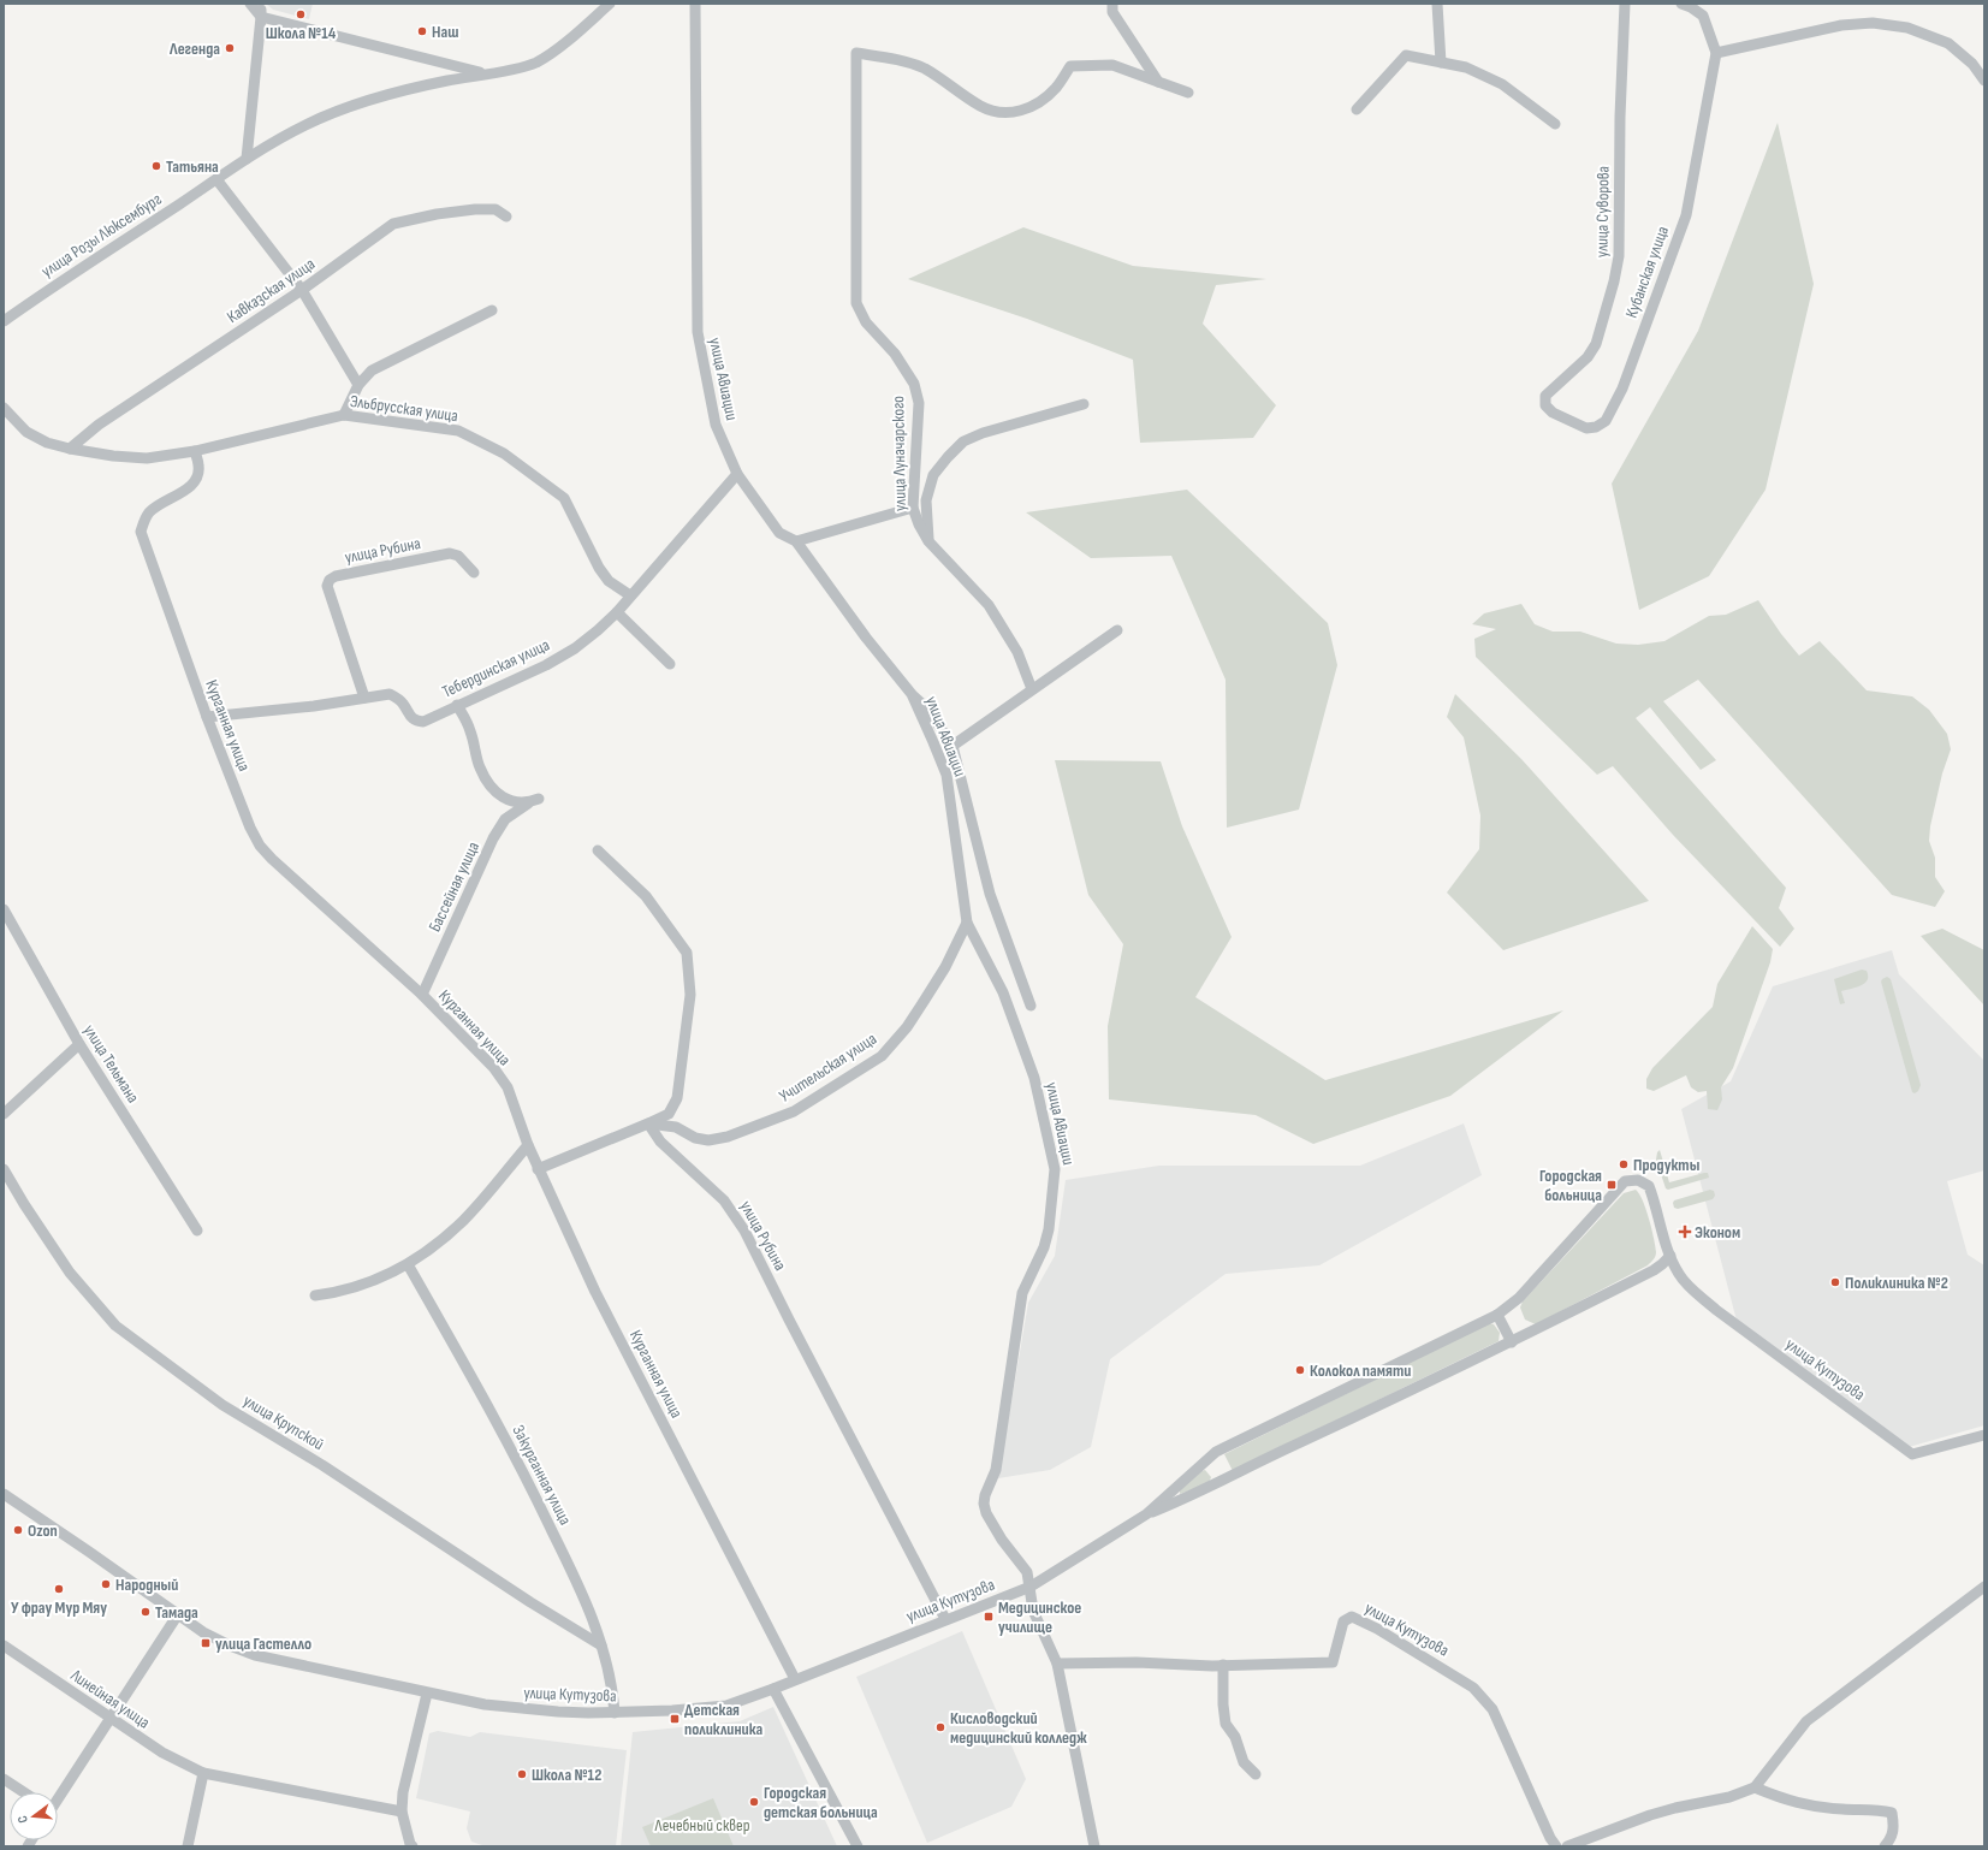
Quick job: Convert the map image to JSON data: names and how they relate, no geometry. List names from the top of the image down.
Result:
{
  "streets": {
    "street": [
      "улица Суворова",
      "улица Розы Люксембург",
      "Кубанская улица",
      "Кавказская улица",
      "улица Авиации",
      "Эльбрусская улица",
      "улица Луначарского",
      "улица Рубина",
      "Тебердинская улица",
      "Курганная улица",
      "Бассейная улица",
      "улица Тельмана",
      "Учительская улица",
      "улица Кутузова",
      "улица Крупской",
      "Закурганная улица",
      "Линейная улица"
    ]
  },
  "crossings": [
    ["улица Суворова", "Кубанская улица"],
    ["Кавказская улица", "Эльбрусская улица"],
    ["улица Авиации", "Тебердинская улица"],
    ["улица Авиации", "Учительская улица"],
    ["улица Авиации", "улица Кутузова"],
    ["Эльбрусская улица", "Тебердинская улица"],
    ["Эльбрусская улица", "Курганная улица"],
    ["улица Рубина", "Тебердинская улица"],
    ["улица Рубина", "Учительская улица"],
    ["улица Рубина", "улица Кутузова"],
    ["Тебердинская улица", "Курганная улица"],
    ["Тебердинская улица", "Бассейная улица"],
    ["Курганная улица", "Бассейная улица"],
    ["Курганная улица", "Учительская улица"],
    ["Курганная улица", "улица Кутузова"],
    ["улица Кутузова", "Закурганная улица"],
    ["улица Крупской", "Закурганная улица"]
  ],
  "parks": ["Лечебный сквер"],
  "places": {
    "other": [
      "Школа №14",
      "Наш",
      "Легенда",
      "Татьяна",
      "Продукты",
      "Поликлиника №2",
      "Колокол памяти",
      "Ozon",
      "Народный",
      "У фрау Мур Мяу",
      "Тамада",
      "Кисловодский медицинский колледж",
      "Школа №12",
      "Городская детская больница"
    ],
    "transit": [
      "Городская больница",
      "Медицинское училище",
      "улица Гастелло",
      "Детская поликлиника"
    ],
    "health": ["Эконом"]
  },
  "north": "left"
}
